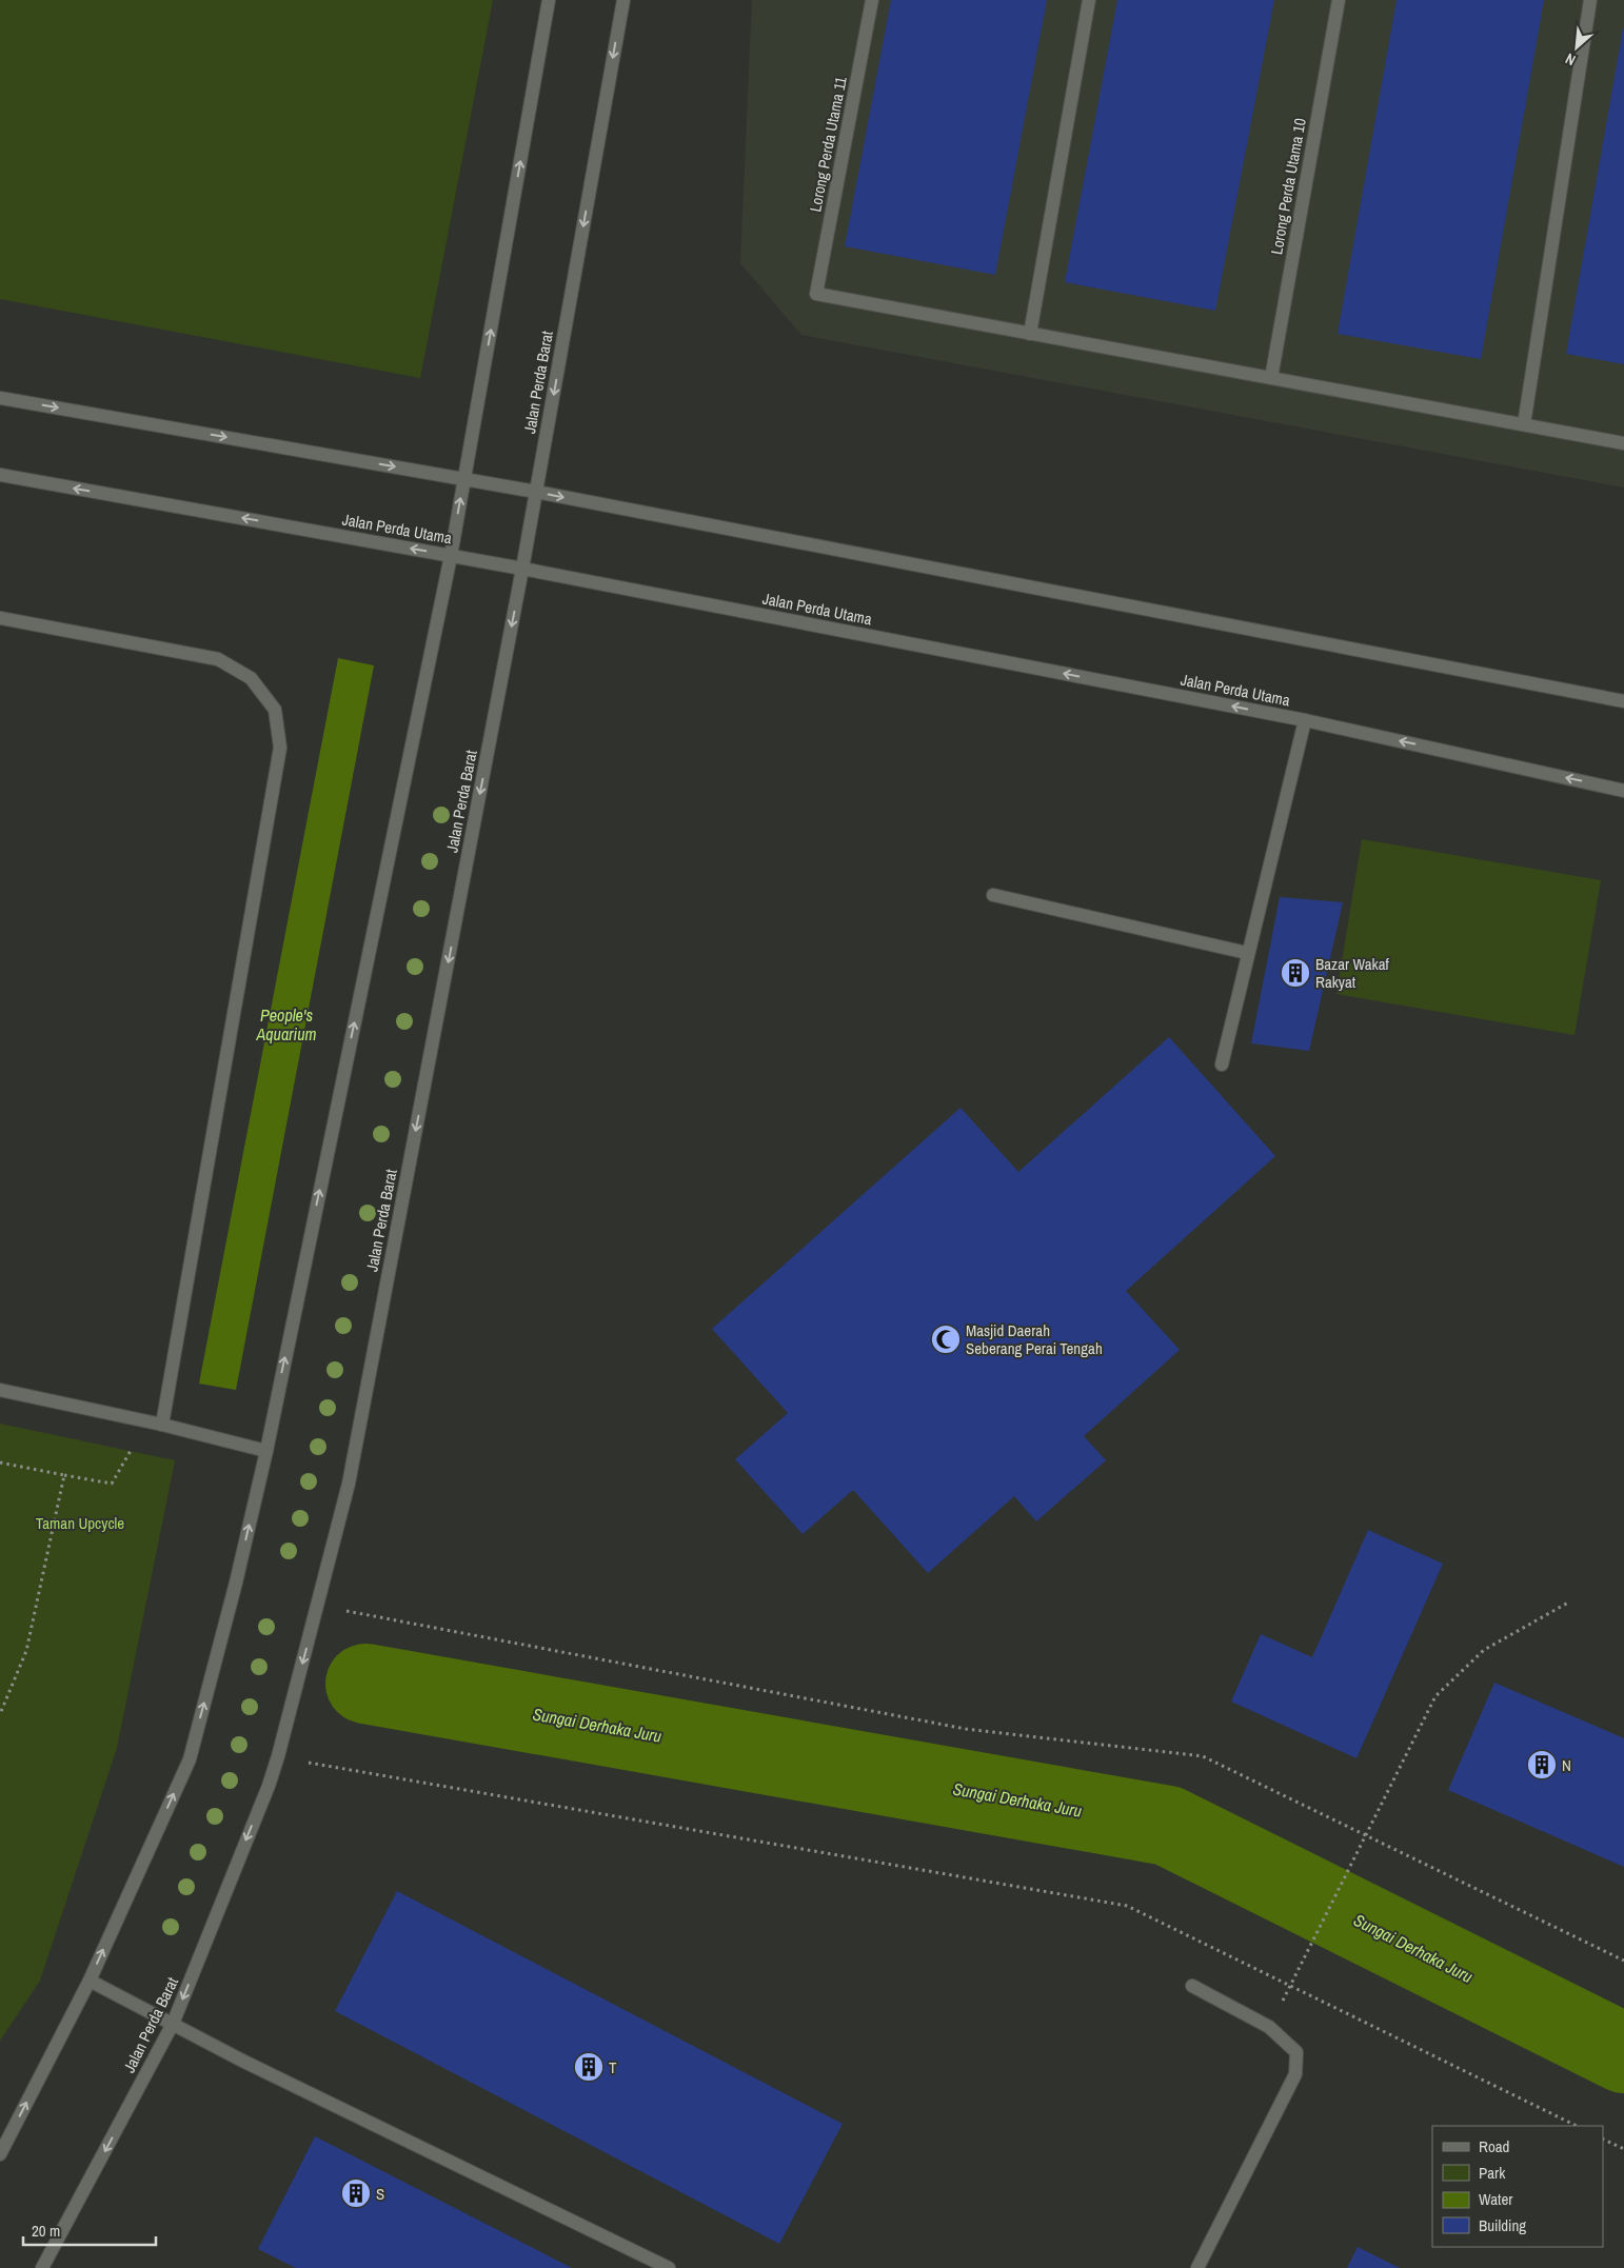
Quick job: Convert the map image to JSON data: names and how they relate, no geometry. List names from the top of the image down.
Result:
{
  "streets": {
    "street": [
      "Lorong Perda Utama 11",
      "Lorong Perda Utama 10",
      "Jalan Perda Barat",
      "Jalan Perda Utama"
    ]
  },
  "crossings": [
    ["Jalan Perda Barat", "Jalan Perda Utama"]
  ],
  "water": ["People's Aquarium", "Sungai Derhaka Juru"],
  "parks": ["Taman Upcycle"],
  "places": {
    "building": [
      "Bazar Wakaf Rakyat",
      "N",
      "T",
      "S"
    ],
    "mosque": ["Masjid Daerah Seberang Perai Tengah"]
  },
  "legend": [
    "Road",
    "Park",
    "Water",
    "Building"
  ],
  "scale_bar": "20 m",
  "north": "bottom left"
}
